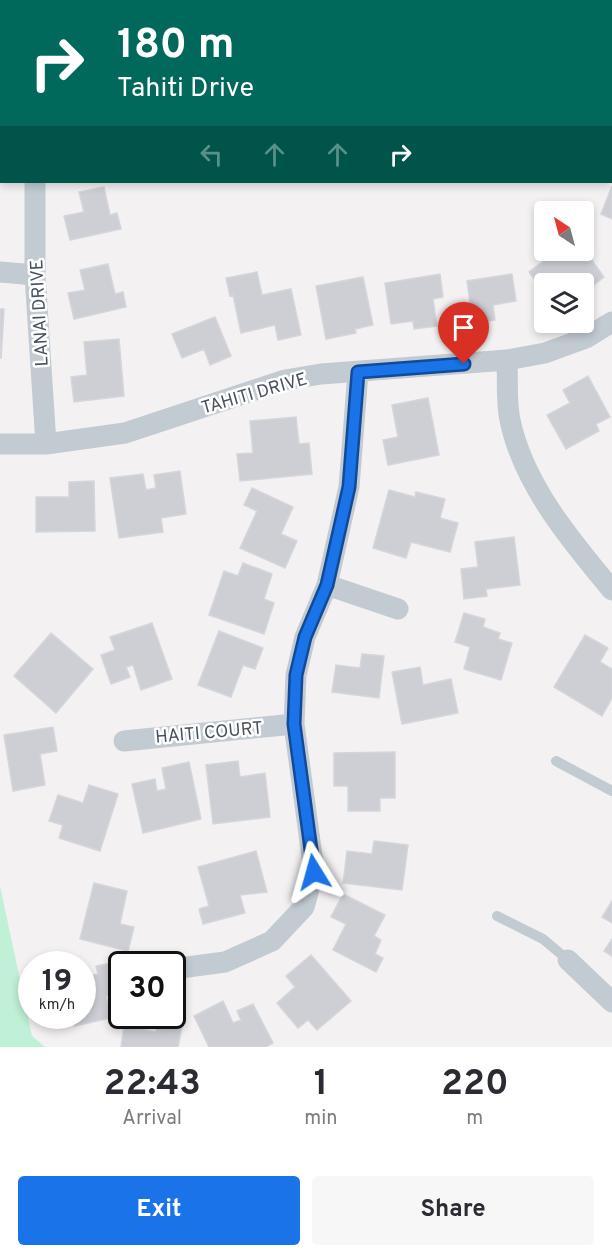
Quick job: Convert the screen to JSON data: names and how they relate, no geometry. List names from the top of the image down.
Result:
{
  "streets": {
    "street": ["LANAI DRIVE", "TAHITI DRIVE", "HAITI COURT"]
  },
  "crossings": [
    ["LANAI DRIVE", "TAHITI DRIVE"]
  ],
  "north": "top left",
  "page": {
    "turn": ["180 m", "Tahiti Drive"],
    "speed": "19 km/h",
    "limit": "30",
    "eta": [
      "22:43",
      "Arrival",
      "1",
      "min",
      "220",
      "m"
    ],
    "buttons": ["Exit", "Share"]
  }
}
